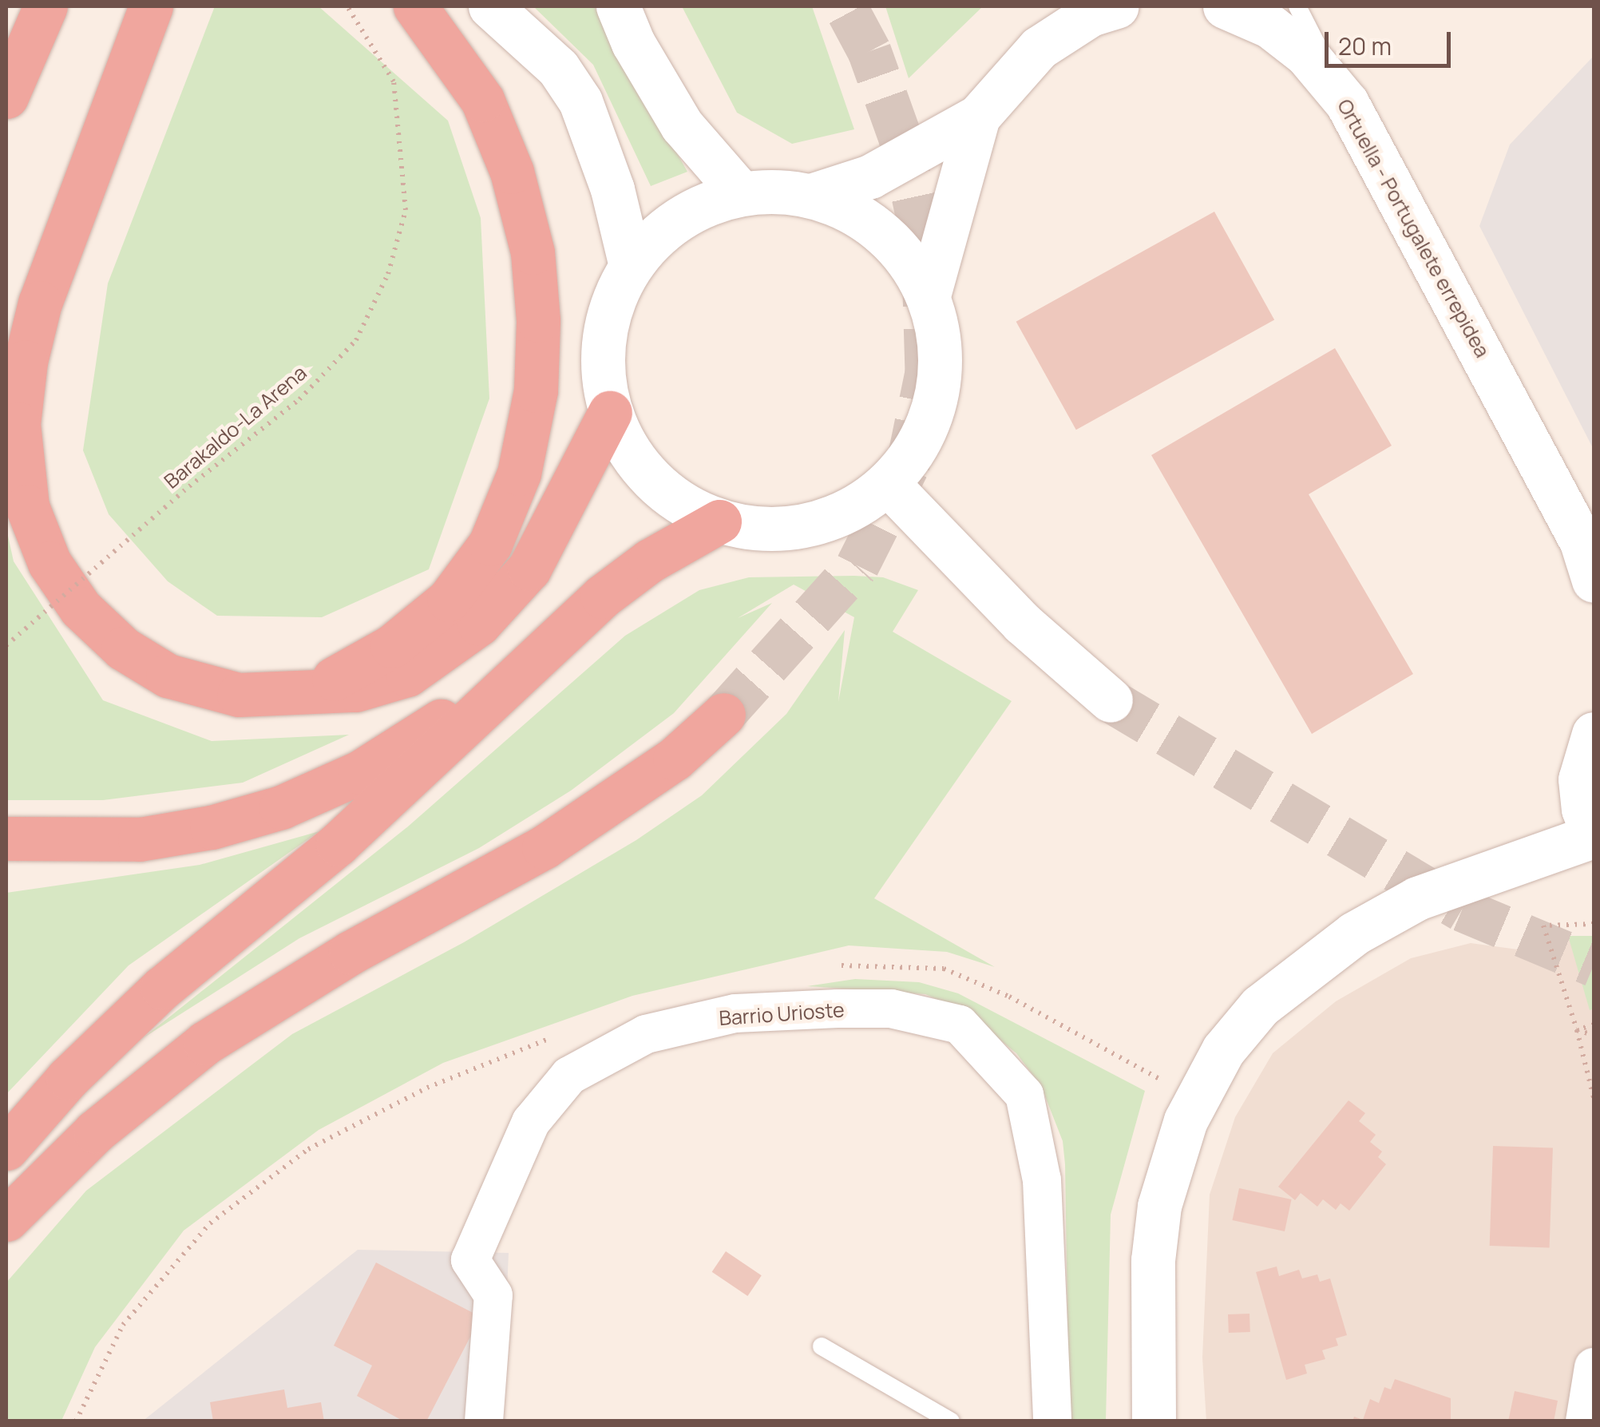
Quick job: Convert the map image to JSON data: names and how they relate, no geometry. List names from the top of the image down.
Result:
{
  "streets": {
    "street": ["Ortuella - Portugalete errepidea", "Barrio Urioste"],
    "path": ["Barakaldo-La Arena"]
  },
  "scale_bar": "20 m"
}
